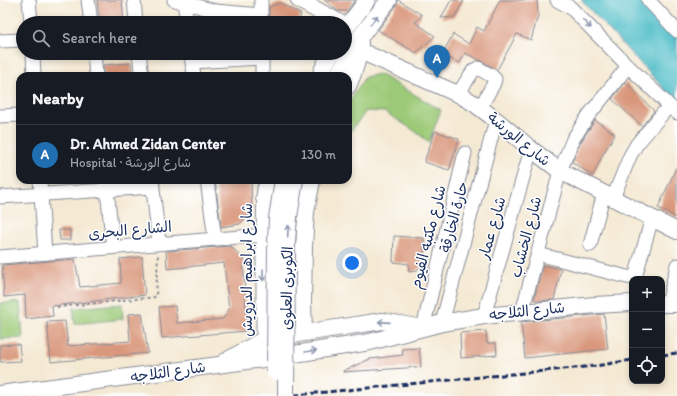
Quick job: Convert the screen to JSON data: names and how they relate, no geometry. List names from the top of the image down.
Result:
{
  "streets": {
    "main road": ["شارع الورشة", "الكوبرى العلوى", "شارع الثلاجه"],
    "street": [
      "حارة الخارقة",
      "شارع عمار",
      "الشارع البحرى",
      "شارع مكتبه الفيوم",
      "شارع الخشاب",
      "شارع ابراهيم الدرويش"
    ]
  },
  "crossings": [
    ["شارع الورشة", "حارة الخارقة"],
    ["شارع الورشة", "شارع عمار"],
    ["شارع الورشة", "شارع الخشاب"],
    ["حارة الخارقة", "شارع الثلاجه"],
    ["شارع عمار", "شارع الثلاجه"],
    ["الشارع البحرى", "شارع ابراهيم الدرويش"],
    ["شارع مكتبه الفيوم", "شارع الثلاجه"],
    ["شارع الخشاب", "شارع الثلاجه"],
    ["شارع ابراهيم الدرويش", "شارع الثلاجه"]
  ],
  "one_way": ["شارع ابراهيم الدرويش"],
  "page": {
    "search": "Search here",
    "pins": "A",
    "heading": "Nearby",
    "list": [
      {
        "mark": "A",
        "name": "Dr. Ahmed Zidan Center",
        "note": "Hospital · شارع الورشة",
        "value": "130 m"
      }
    ],
    "map_buttons": ["+", "−"]
  }
}
